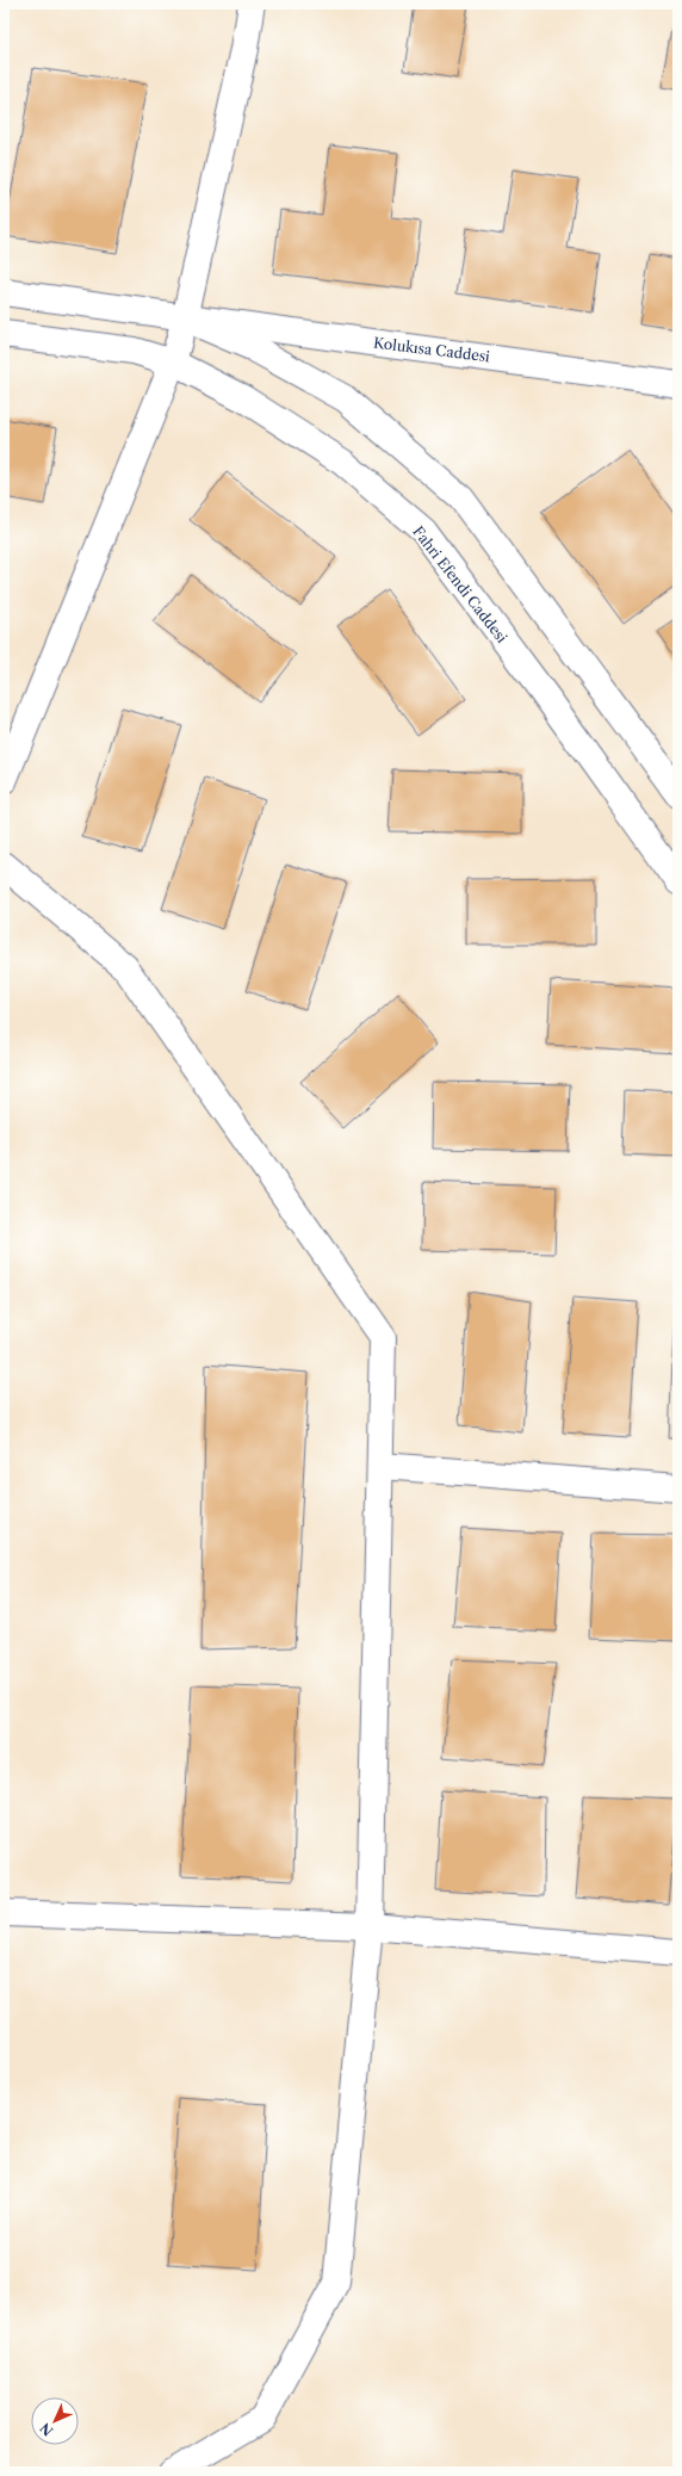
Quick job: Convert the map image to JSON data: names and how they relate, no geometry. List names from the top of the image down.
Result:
{
  "streets": {
    "street": ["Kolukısa Caddesi", "Fahri Efendi Caddesi"]
  },
  "north": "bottom left"
}
